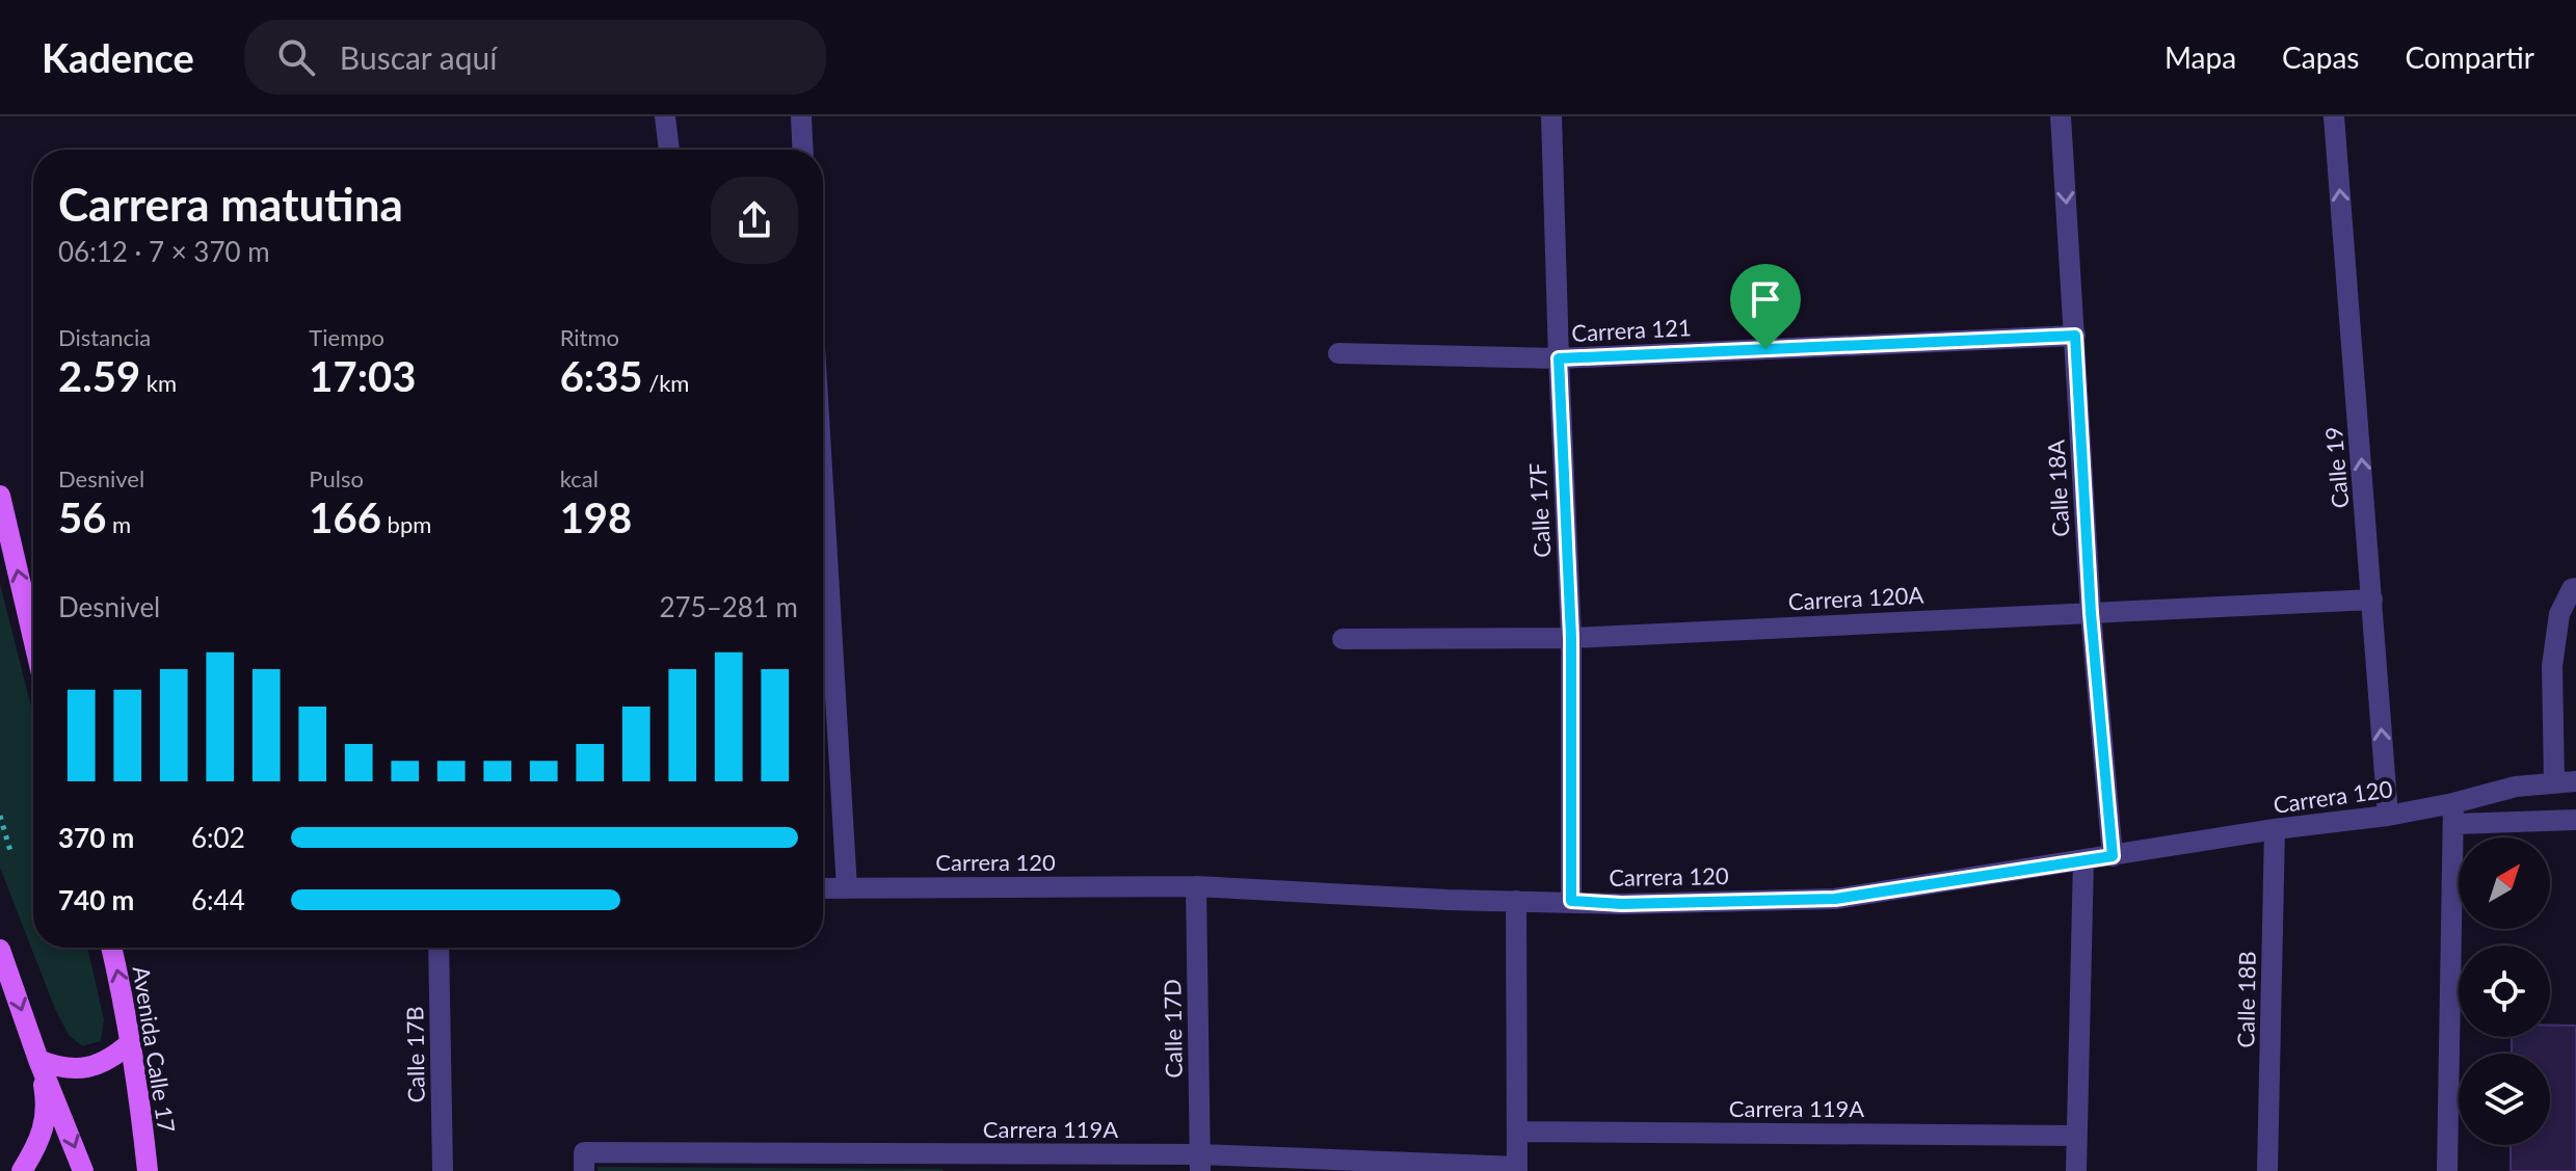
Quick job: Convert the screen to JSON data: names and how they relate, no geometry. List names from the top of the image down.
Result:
{
  "streets": {
    "main road": ["Avenida Calle 17"],
    "street": [
      "Carrera 121",
      "Calle 19",
      "Calle 18A",
      "Calle 17F",
      "Carrera 120A",
      "Carrera 120",
      "Calle 18B",
      "Calle 17D",
      "Calle 17B",
      "Carrera 119A"
    ]
  },
  "crossings": [
    ["Carrera 121", "Calle 18A"],
    ["Carrera 121", "Calle 17F"],
    ["Calle 19", "Carrera 120A"],
    ["Calle 19", "Carrera 120"],
    ["Calle 18A", "Carrera 120A"],
    ["Calle 18A", "Carrera 120"],
    ["Calle 17F", "Carrera 120A"],
    ["Calle 17F", "Carrera 120"],
    ["Carrera 120", "Calle 18B"],
    ["Carrera 120", "Calle 17D"],
    ["Calle 17D", "Carrera 119A"]
  ],
  "one_way": ["Calle 19"],
  "north": "top right",
  "page": {
    "header": "Kadence",
    "search": "Buscar aquí",
    "nav": ["Mapa", "Capas", "Compartir"],
    "heading": ["Carrera matutina", "06:12 · 7 × 370 m"],
    "stats": [
      ["Distancia", "2.59 km"],
      ["Tiempo", "17:03"],
      ["Ritmo", "6:35 /km"],
      ["Desnivel", "56 m"],
      ["Pulso", "166 bpm"],
      ["kcal", "198"]
    ],
    "chart": ["Desnivel", "275–281 m"],
    "list": [
      {
        "name": "370 m",
        "note": "6:02"
      },
      {
        "name": "740 m",
        "note": "6:44"
      }
    ]
  }
}
